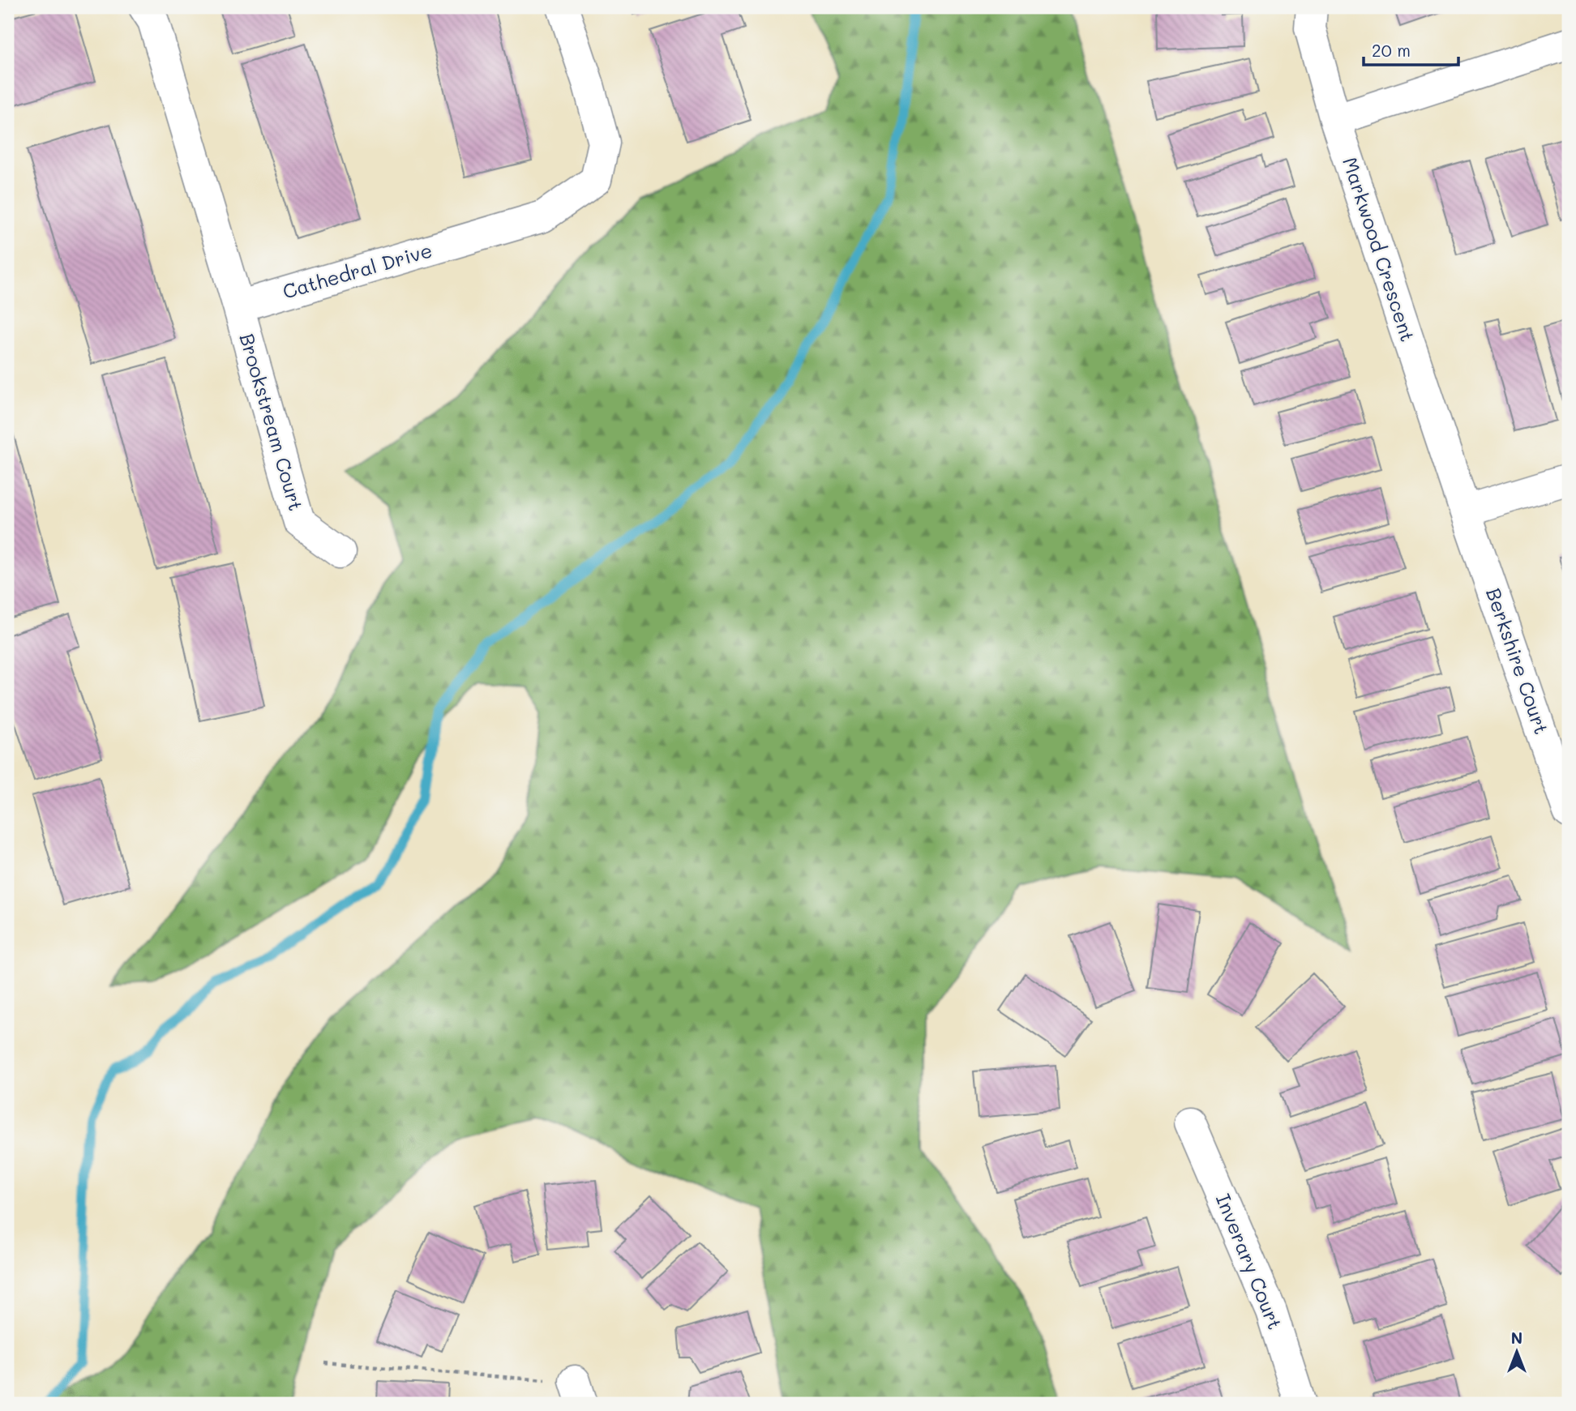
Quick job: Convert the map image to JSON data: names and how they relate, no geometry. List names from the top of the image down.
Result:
{
  "streets": {
    "street": [
      "Markwood Crescent",
      "Cathedral Drive",
      "Brookstream Court",
      "Berkshire Court",
      "Inverary Court"
    ]
  },
  "crossings": [
    ["Markwood Crescent", "Berkshire Court"],
    ["Cathedral Drive", "Brookstream Court"]
  ],
  "scale_bar": "20 m",
  "north": "top"
}
